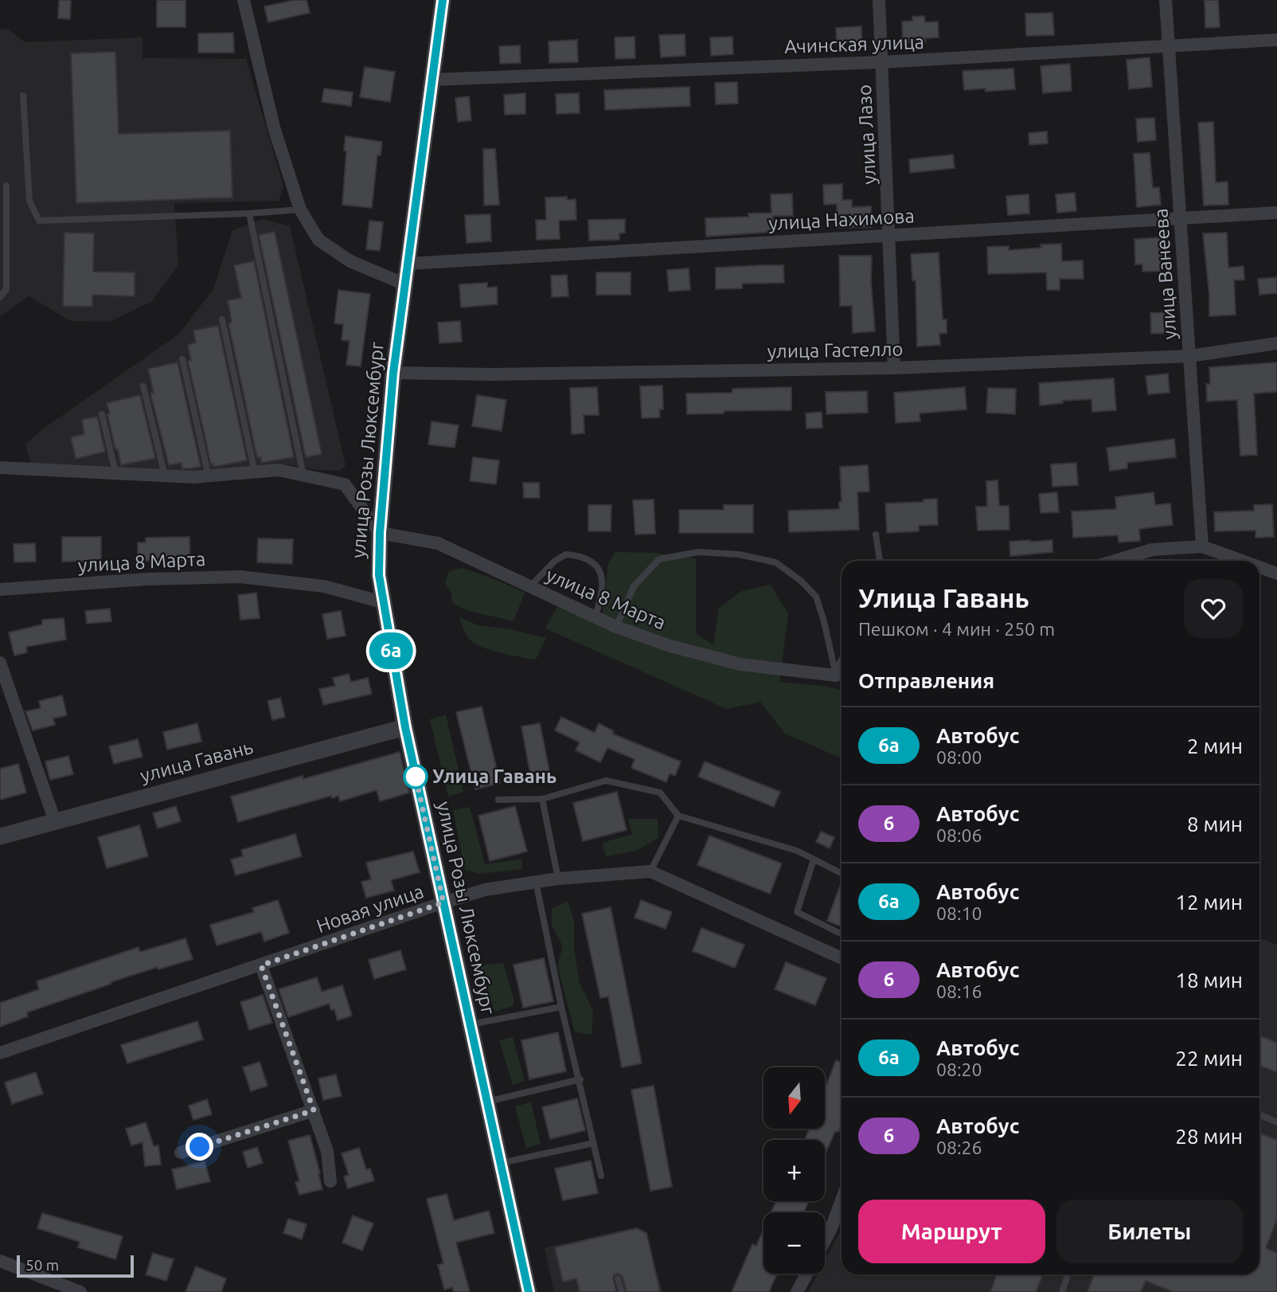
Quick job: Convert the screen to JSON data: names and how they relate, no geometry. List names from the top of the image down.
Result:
{
  "streets": {
    "street": [
      "Ачинская улица",
      "улица Лазо",
      "улица Нахимова",
      "улица Ванеева",
      "улица Гастелло",
      "улица Розы Люксембург",
      "улица 8 Марта",
      "улица Гавань",
      "Новая улица"
    ]
  },
  "crossings": [
    ["Ачинская улица", "улица Лазо"],
    ["Ачинская улица", "улица Ванеева"],
    ["Ачинская улица", "улица Розы Люксембург"],
    ["улица Лазо", "улица Нахимова"],
    ["улица Лазо", "улица Гастелло"],
    ["улица Нахимова", "улица Ванеева"],
    ["улица Нахимова", "улица Розы Люксембург"],
    ["улица Ванеева", "улица Гастелло"],
    ["улица Гастелло", "улица Розы Люксембург"],
    ["улица Розы Люксембург", "улица 8 Марта"],
    ["улица Розы Люксембург", "улица Гавань"],
    ["улица Розы Люксембург", "Новая улица"]
  ],
  "places": ["Улица Гавань"],
  "lines": ["bus line 6а"],
  "scale_bar": "50 m",
  "north": "bottom",
  "page": {
    "on_map": "6а",
    "heading": [
      ["Улица Гавань", "Пешком · 4 мин · 250 m"],
      "Отправления"
    ],
    "list": [
      {
        "mark": "6а",
        "name": "Автобус",
        "note": "08:00",
        "value": "2 мин"
      },
      {
        "mark": "6",
        "name": "Автобус",
        "note": "08:06",
        "value": "8 мин"
      },
      {
        "mark": "6а",
        "name": "Автобус",
        "note": "08:10",
        "value": "12 мин"
      },
      {
        "mark": "6",
        "name": "Автобус",
        "note": "08:16",
        "value": "18 мин"
      },
      {
        "mark": "6а",
        "name": "Автобус",
        "note": "08:20",
        "value": "22 мин"
      },
      {
        "mark": "6",
        "name": "Автобус",
        "note": "08:26",
        "value": "28 мин"
      }
    ],
    "map_buttons": ["+", "−"],
    "buttons": ["Маршрут", "Билеты"],
    "scale": "50 m"
  }
}
